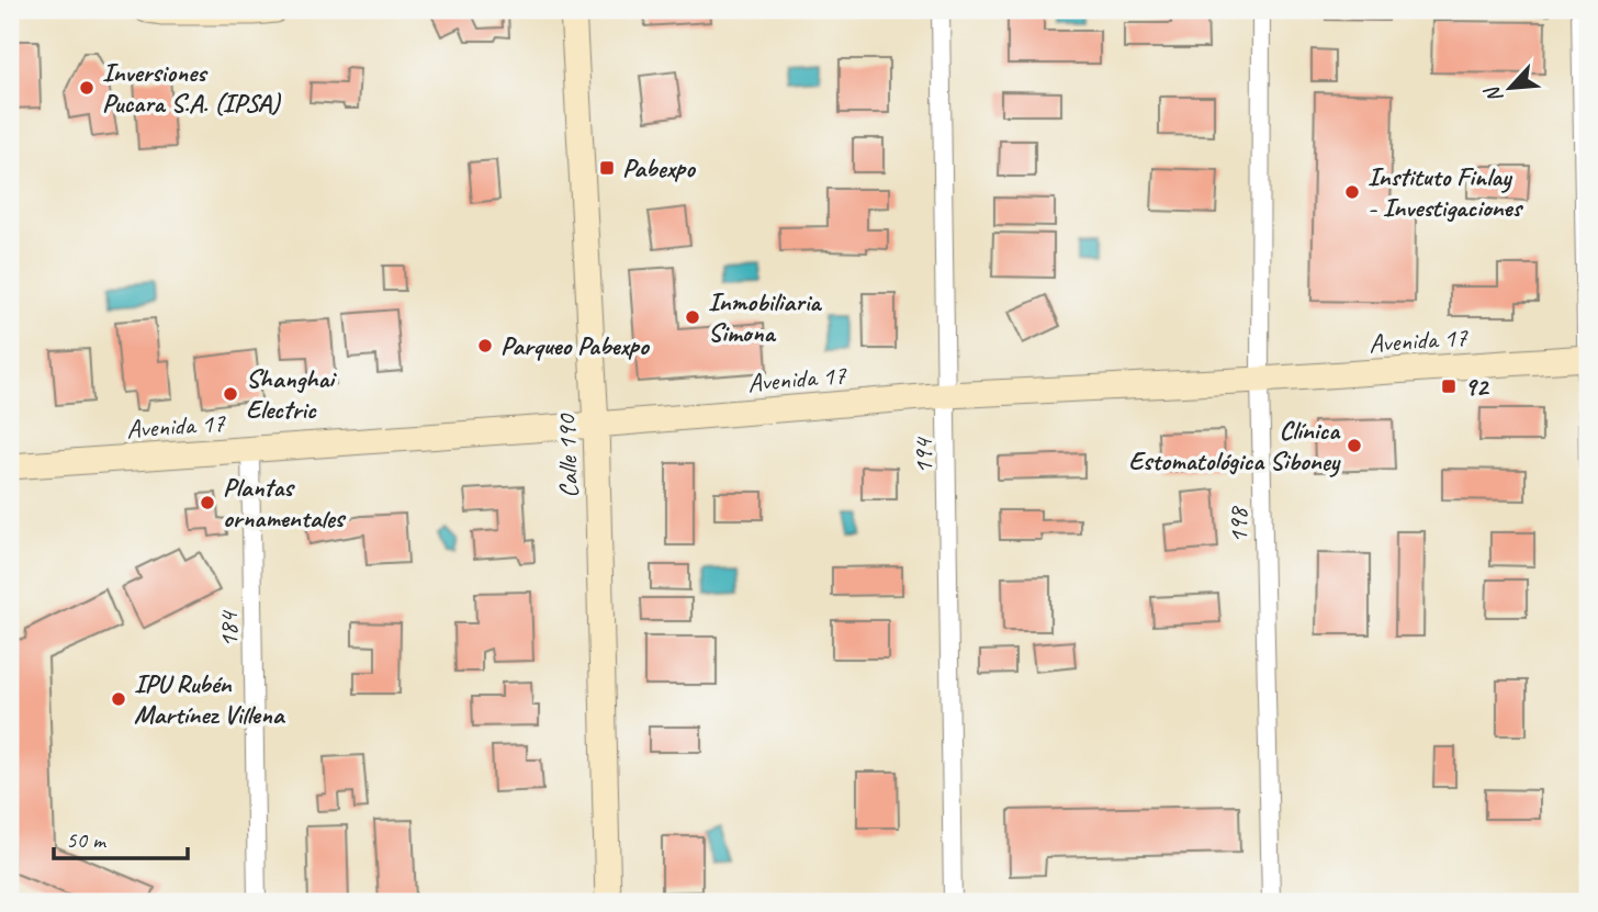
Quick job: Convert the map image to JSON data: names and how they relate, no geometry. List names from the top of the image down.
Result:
{
  "streets": {
    "street": [
      "Avenida 17",
      "Calle 190",
      "194",
      "198",
      "184"
    ]
  },
  "crossings": [
    ["Avenida 17", "Calle 190"],
    ["Avenida 17", "194"],
    ["Avenida 17", "198"],
    ["Avenida 17", "184"]
  ],
  "places": {
    "other": [
      "Inversiones Pucara S.A. (IPSA)",
      "Instituto Finlay - Investigaciones",
      "Inmobiliaria Simona",
      "Parqueo Pabexpo",
      "Shanghai Electric",
      "Clínica Estomatológica Siboney",
      "Plantas ornamentales",
      "IPU Rubén Martínez Villena"
    ],
    "transit": ["Pabexpo", "92"]
  },
  "scale_bar": "50 m",
  "north": "bottom left"
}
